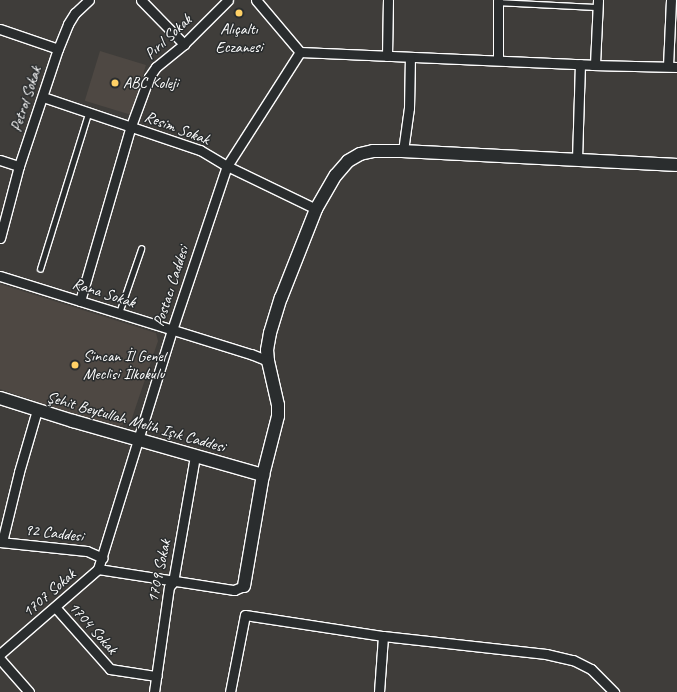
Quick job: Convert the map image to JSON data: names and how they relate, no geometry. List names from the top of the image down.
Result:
{
  "streets": {
    "street": [
      "Pırıl Sokak",
      "Petrol Sokak",
      "Resim Sokak",
      "Postacı Caddesi",
      "Rana Sokak",
      "Şehit Beytullah Melih Işık Caddesi",
      "92 Caddesi",
      "1709 Sokak",
      "1707 Sokak",
      "1704 Sokak"
    ]
  },
  "crossings": [
    ["Pırıl Sokak", "Resim Sokak"],
    ["Pırıl Sokak", "Rana Sokak"],
    ["Petrol Sokak", "Resim Sokak"],
    ["Resim Sokak", "Postacı Caddesi"],
    ["Postacı Caddesi", "Rana Sokak"],
    ["Postacı Caddesi", "Şehit Beytullah Melih Işık Caddesi"],
    ["Postacı Caddesi", "92 Caddesi"],
    ["Postacı Caddesi", "1707 Sokak"],
    ["Şehit Beytullah Melih Işık Caddesi", "1709 Sokak"],
    ["1709 Sokak", "1704 Sokak"],
    ["1707 Sokak", "1704 Sokak"]
  ],
  "places": ["Alıçaltı Eczanesi", "ABC Koleji", "Sincan İl Genel Meclisi İlkokulu"]
}
